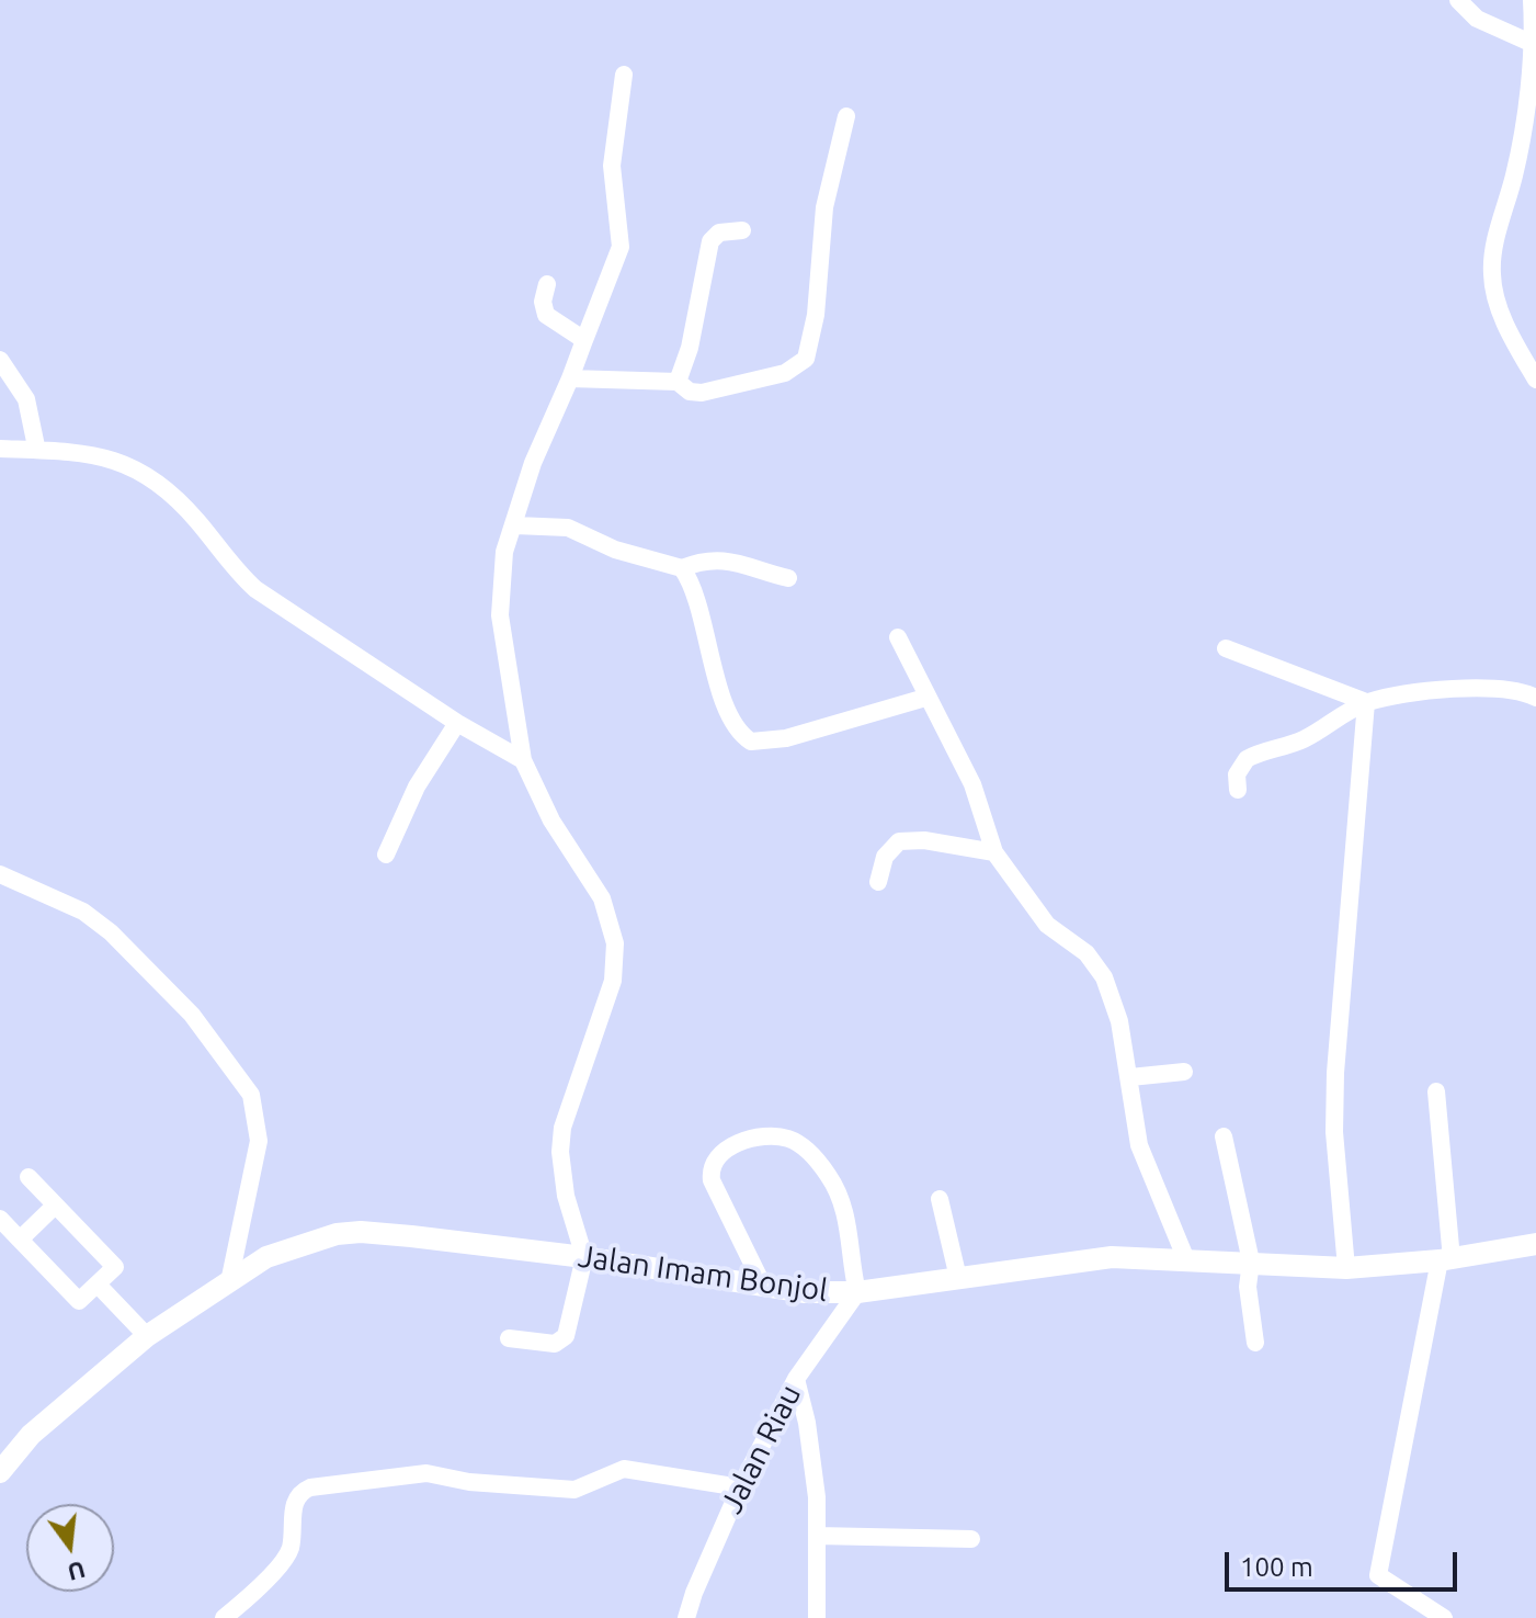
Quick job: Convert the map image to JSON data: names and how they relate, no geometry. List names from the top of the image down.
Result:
{
  "streets": {
    "main road": ["Jalan Imam Bonjol"],
    "street": ["Jalan Riau"]
  },
  "crossings": [
    ["Jalan Imam Bonjol", "Jalan Riau"]
  ],
  "scale_bar": "100 m",
  "north": "bottom"
}
